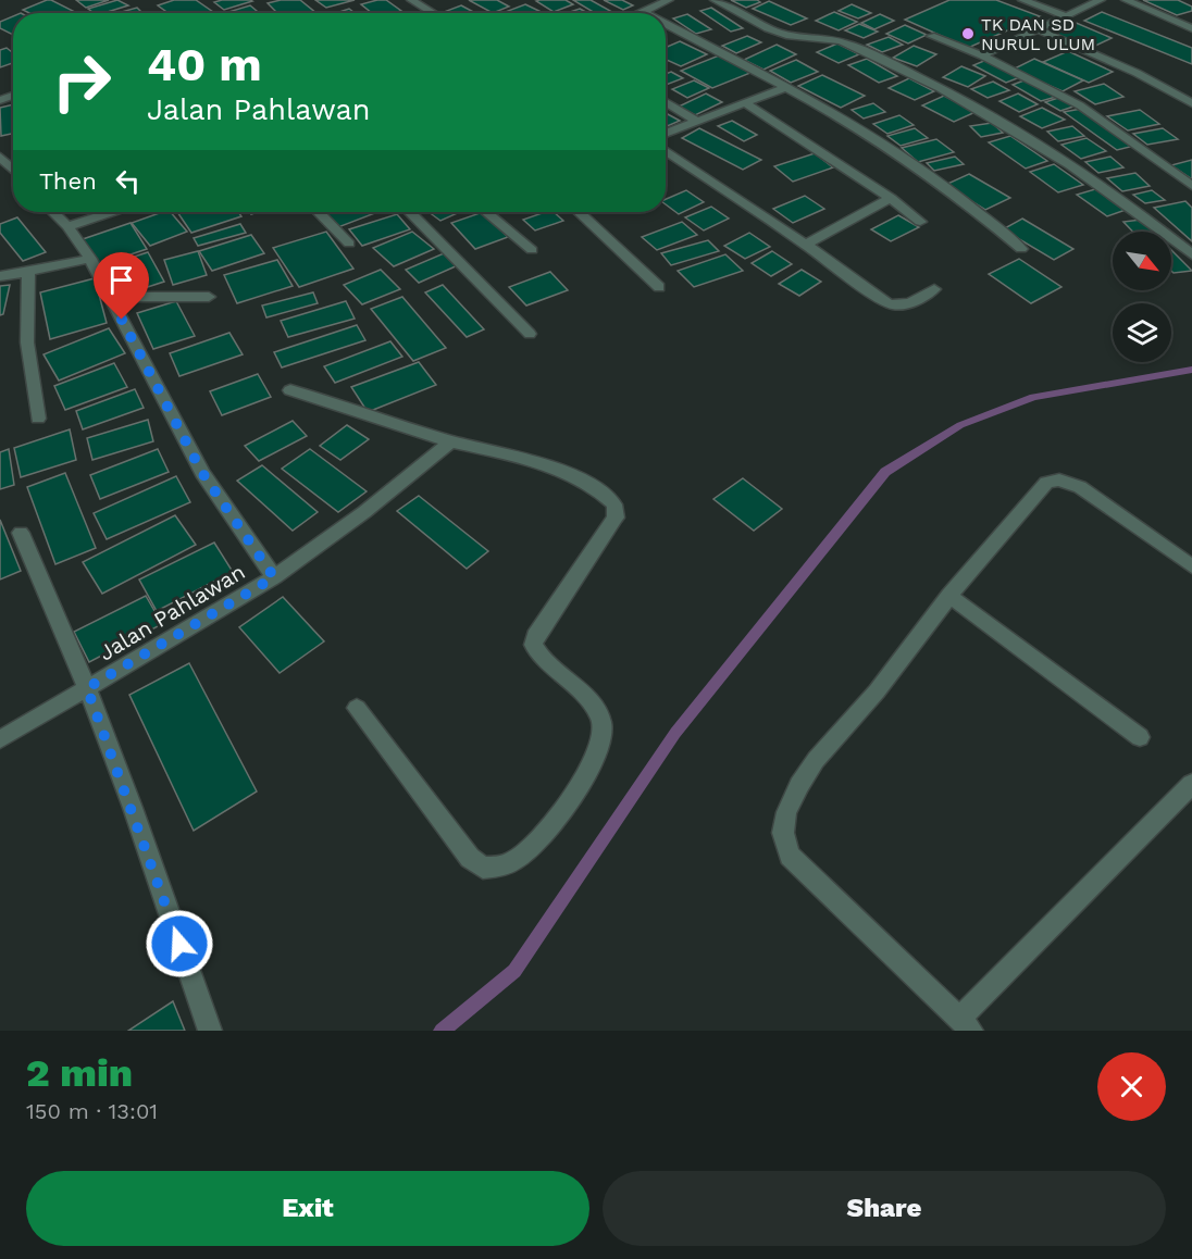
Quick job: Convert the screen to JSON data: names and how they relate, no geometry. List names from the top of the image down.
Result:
{
  "streets": {
    "street": ["Jalan Pahlawan"]
  },
  "places": ["TK DAN SD NURUL ULUM"],
  "north": "bottom right",
  "page": {
    "turn": ["40 m", "Jalan Pahlawan"],
    "then": "Then",
    "heading": ["2 min", "150 m · 13:01"],
    "buttons": ["Exit", "Share"]
  }
}
